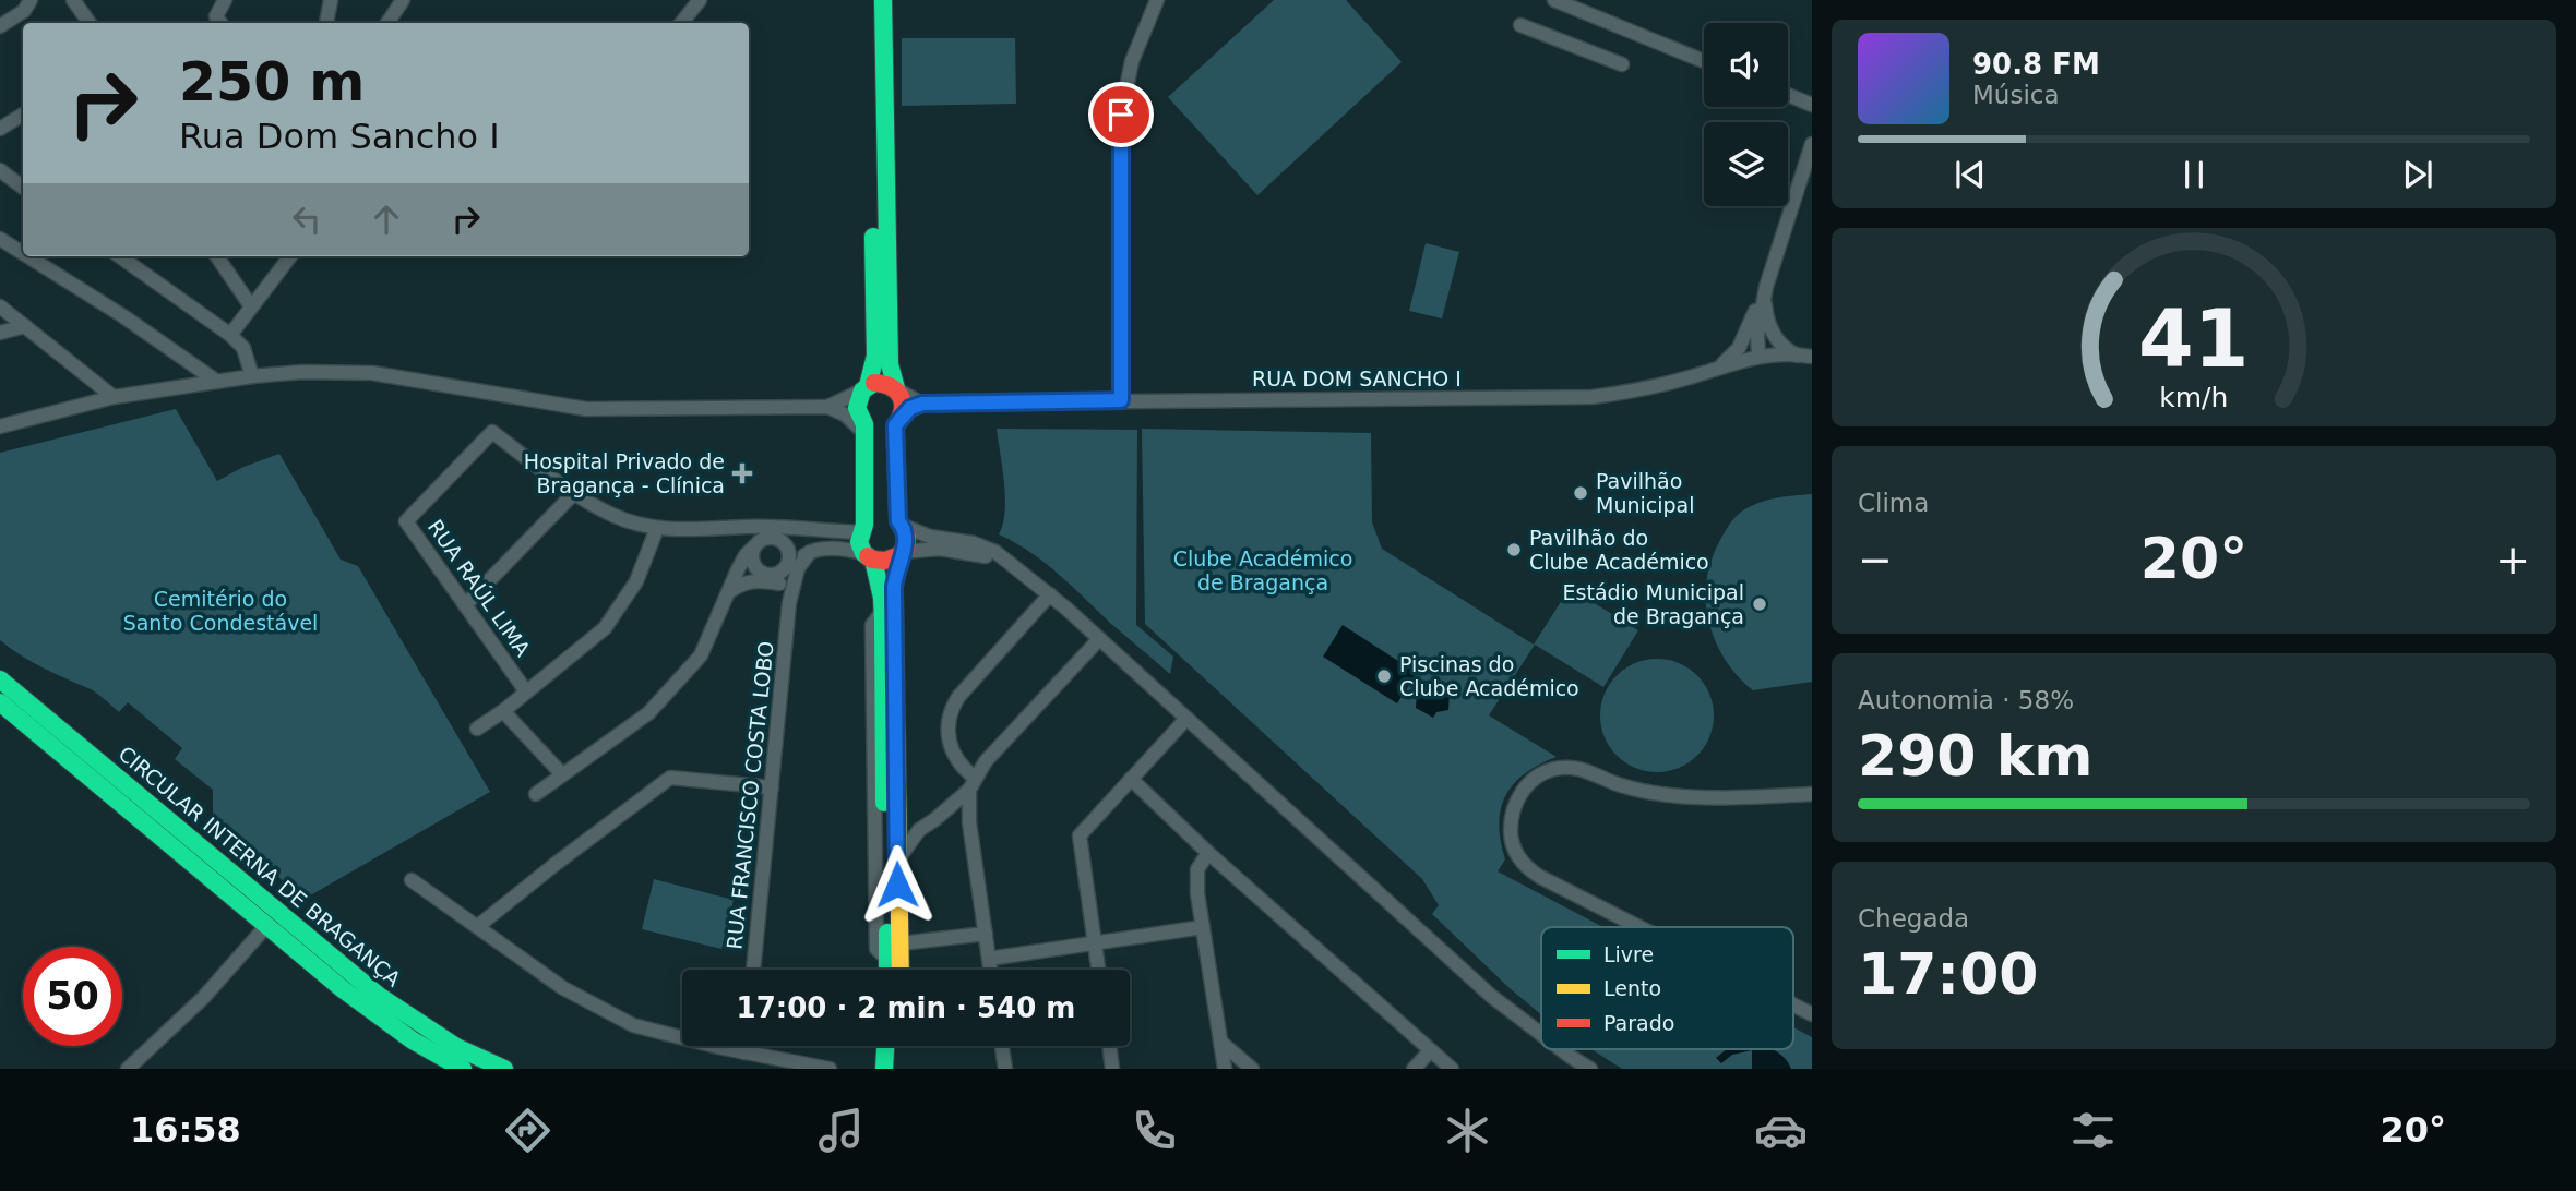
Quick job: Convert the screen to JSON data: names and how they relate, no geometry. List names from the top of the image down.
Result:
{
  "streets": {
    "main road": ["CIRCULAR INTERNA DE BRAGANÇA"],
    "street": ["RUA DOM SANCHO I", "RUA RAÚL LIMA", "RUA FRANCISCO COSTA LOBO"]
  },
  "parks": ["Clube Académico de Bragança", "Cemitério do Santo Condestável"],
  "places": {
    "health": ["Hospital Privado de Bragança - Clínica"],
    "other": [
      "Pavilhão Municipal",
      "Pavilhão do Clube Académico",
      "Estádio Municipal de Bragança",
      "Piscinas do Clube Académico"
    ]
  },
  "legend": ["Livre", "Lento", "Parado"],
  "page": {
    "turn": ["250 m", "Rua Dom Sancho I"],
    "song": ["90.8 FM", "Música"],
    "tile": [
      "Clima",
      ["Autonomia · 58%", "290 km"],
      ["Chegada", "17:00"]
    ],
    "heat": ["−", "20°", "+"],
    "limit": "50",
    "trip": "17:00 · 2 min · 540 m",
    "tabs": ["16:58", "20°"],
    "gauge": ["41", "km/h"]
  }
}
